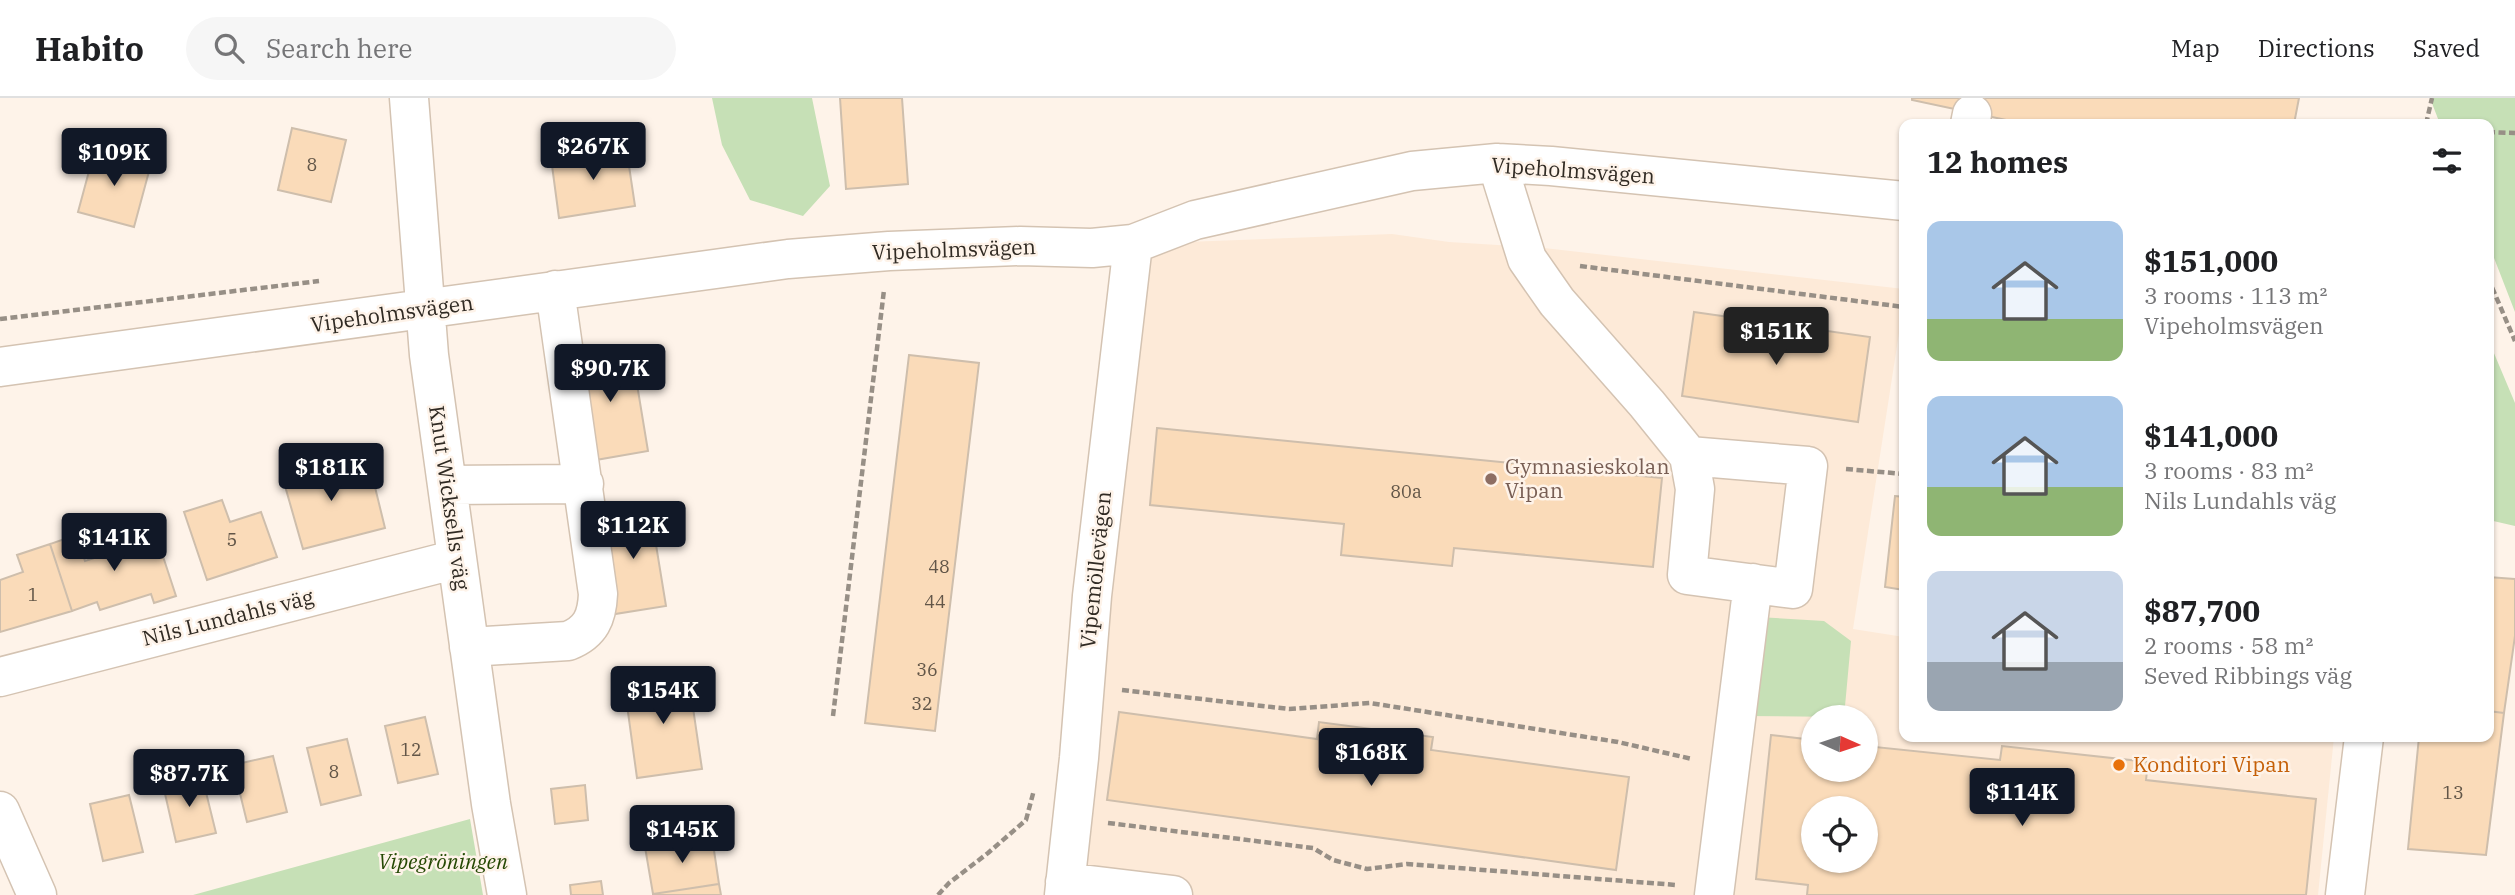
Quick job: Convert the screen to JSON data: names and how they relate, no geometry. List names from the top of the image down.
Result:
{
  "streets": {
    "street": [
      "Vipeholmsvägen",
      "Knut Wicksells väg",
      "Vipemöllevägen",
      "Nils Lundahls väg"
    ]
  },
  "crossings": [
    ["Vipeholmsvägen", "Knut Wicksells väg"],
    ["Vipeholmsvägen", "Vipemöllevägen"],
    ["Knut Wicksells väg", "Nils Lundahls väg"]
  ],
  "parks": ["Vipegröningen"],
  "places": ["Gymnasieskolan Vipan", "Konditori Vipan"],
  "house_numbers": [
    "8",
    "80a",
    "5",
    "48",
    "1",
    "44",
    "36",
    "32",
    "12",
    "8",
    "13"
  ],
  "north": "right",
  "page": {
    "header": "Habito",
    "search": "Search here",
    "nav": ["Map", "Directions", "Saved"],
    "heading": "12 homes",
    "price": [
      "$267K",
      "$109K",
      "$151K",
      "$90.7K",
      "$181K",
      "$112K",
      "$141K",
      "$154K",
      "$168K",
      "$87.7K",
      "$114K",
      "$145K"
    ],
    "list": [
      {
        "name": "$151,000",
        "note": "3 rooms · 113 m² · Vipeholmsvägen"
      },
      {
        "name": "$141,000",
        "note": "3 rooms · 83 m² · Nils Lundahls väg"
      },
      {
        "name": "$87,700",
        "note": "2 rooms · 58 m² · Seved Ribbings väg"
      }
    ]
  }
}
